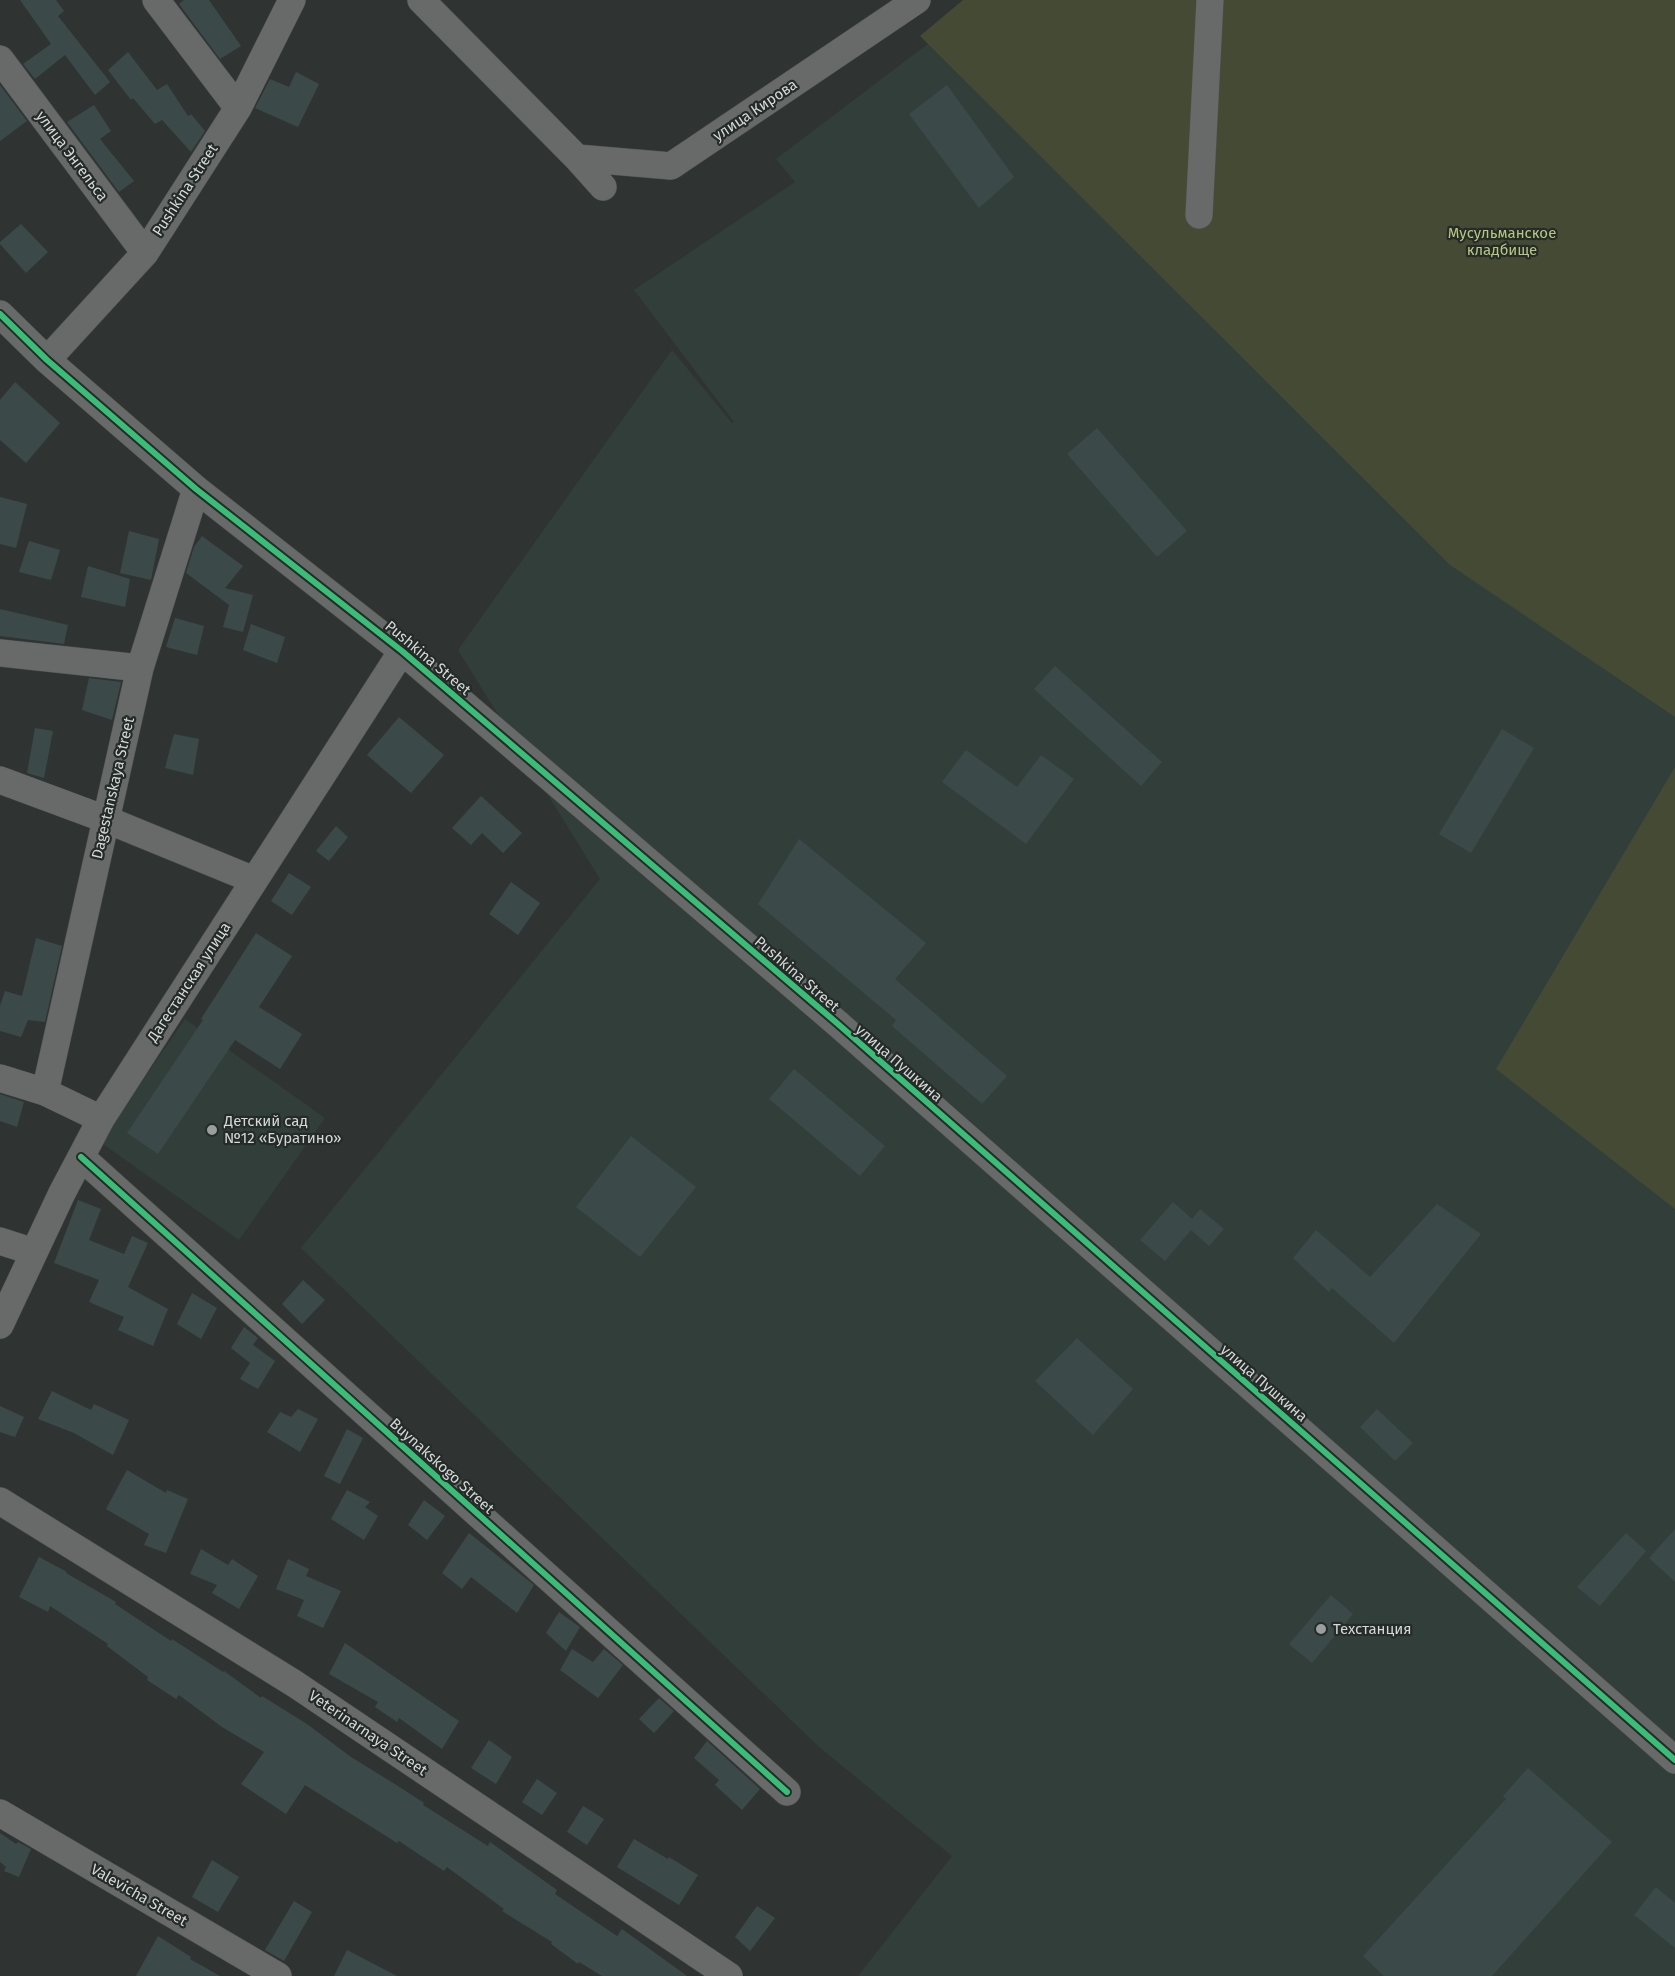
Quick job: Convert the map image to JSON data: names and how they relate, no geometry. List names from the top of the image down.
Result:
{
  "streets": {
    "street": [
      "улица Кирова",
      "улица Энгельса",
      "Pushkina Street",
      "Dagestanskaya Street",
      "Дагестанская улица",
      "Buynakskogo Street",
      "Veterinarnaya Street",
      "Valevicha Street"
    ],
    "cycle path": ["улица Пушкина"]
  },
  "crossings": [
    ["улица Энгельса", "Pushkina Street"],
    ["Pushkina Street", "Dagestanskaya Street"],
    ["Pushkina Street", "Дагестанская улица"],
    ["Дагестанская улица", "Buynakskogo Street"]
  ],
  "parks": ["Мусульманское кладбище"],
  "places": ["Детский сад №12 «Буратино»", "Техстанция"]
}
